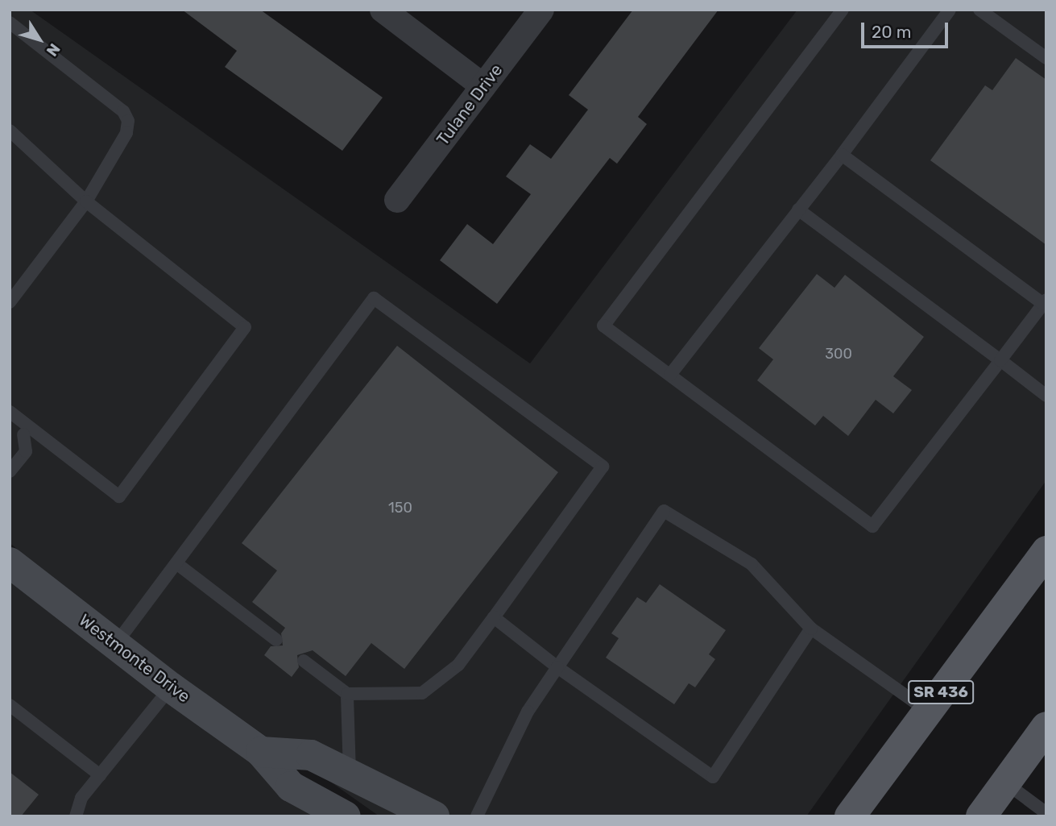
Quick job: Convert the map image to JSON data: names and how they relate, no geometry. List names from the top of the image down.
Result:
{
  "streets": {
    "main road": ["SR 436"],
    "street": ["Tulane Drive", "Westmonte Drive"]
  },
  "house_numbers": ["300", "150"],
  "scale_bar": "20 m",
  "north": "bottom right"
}
